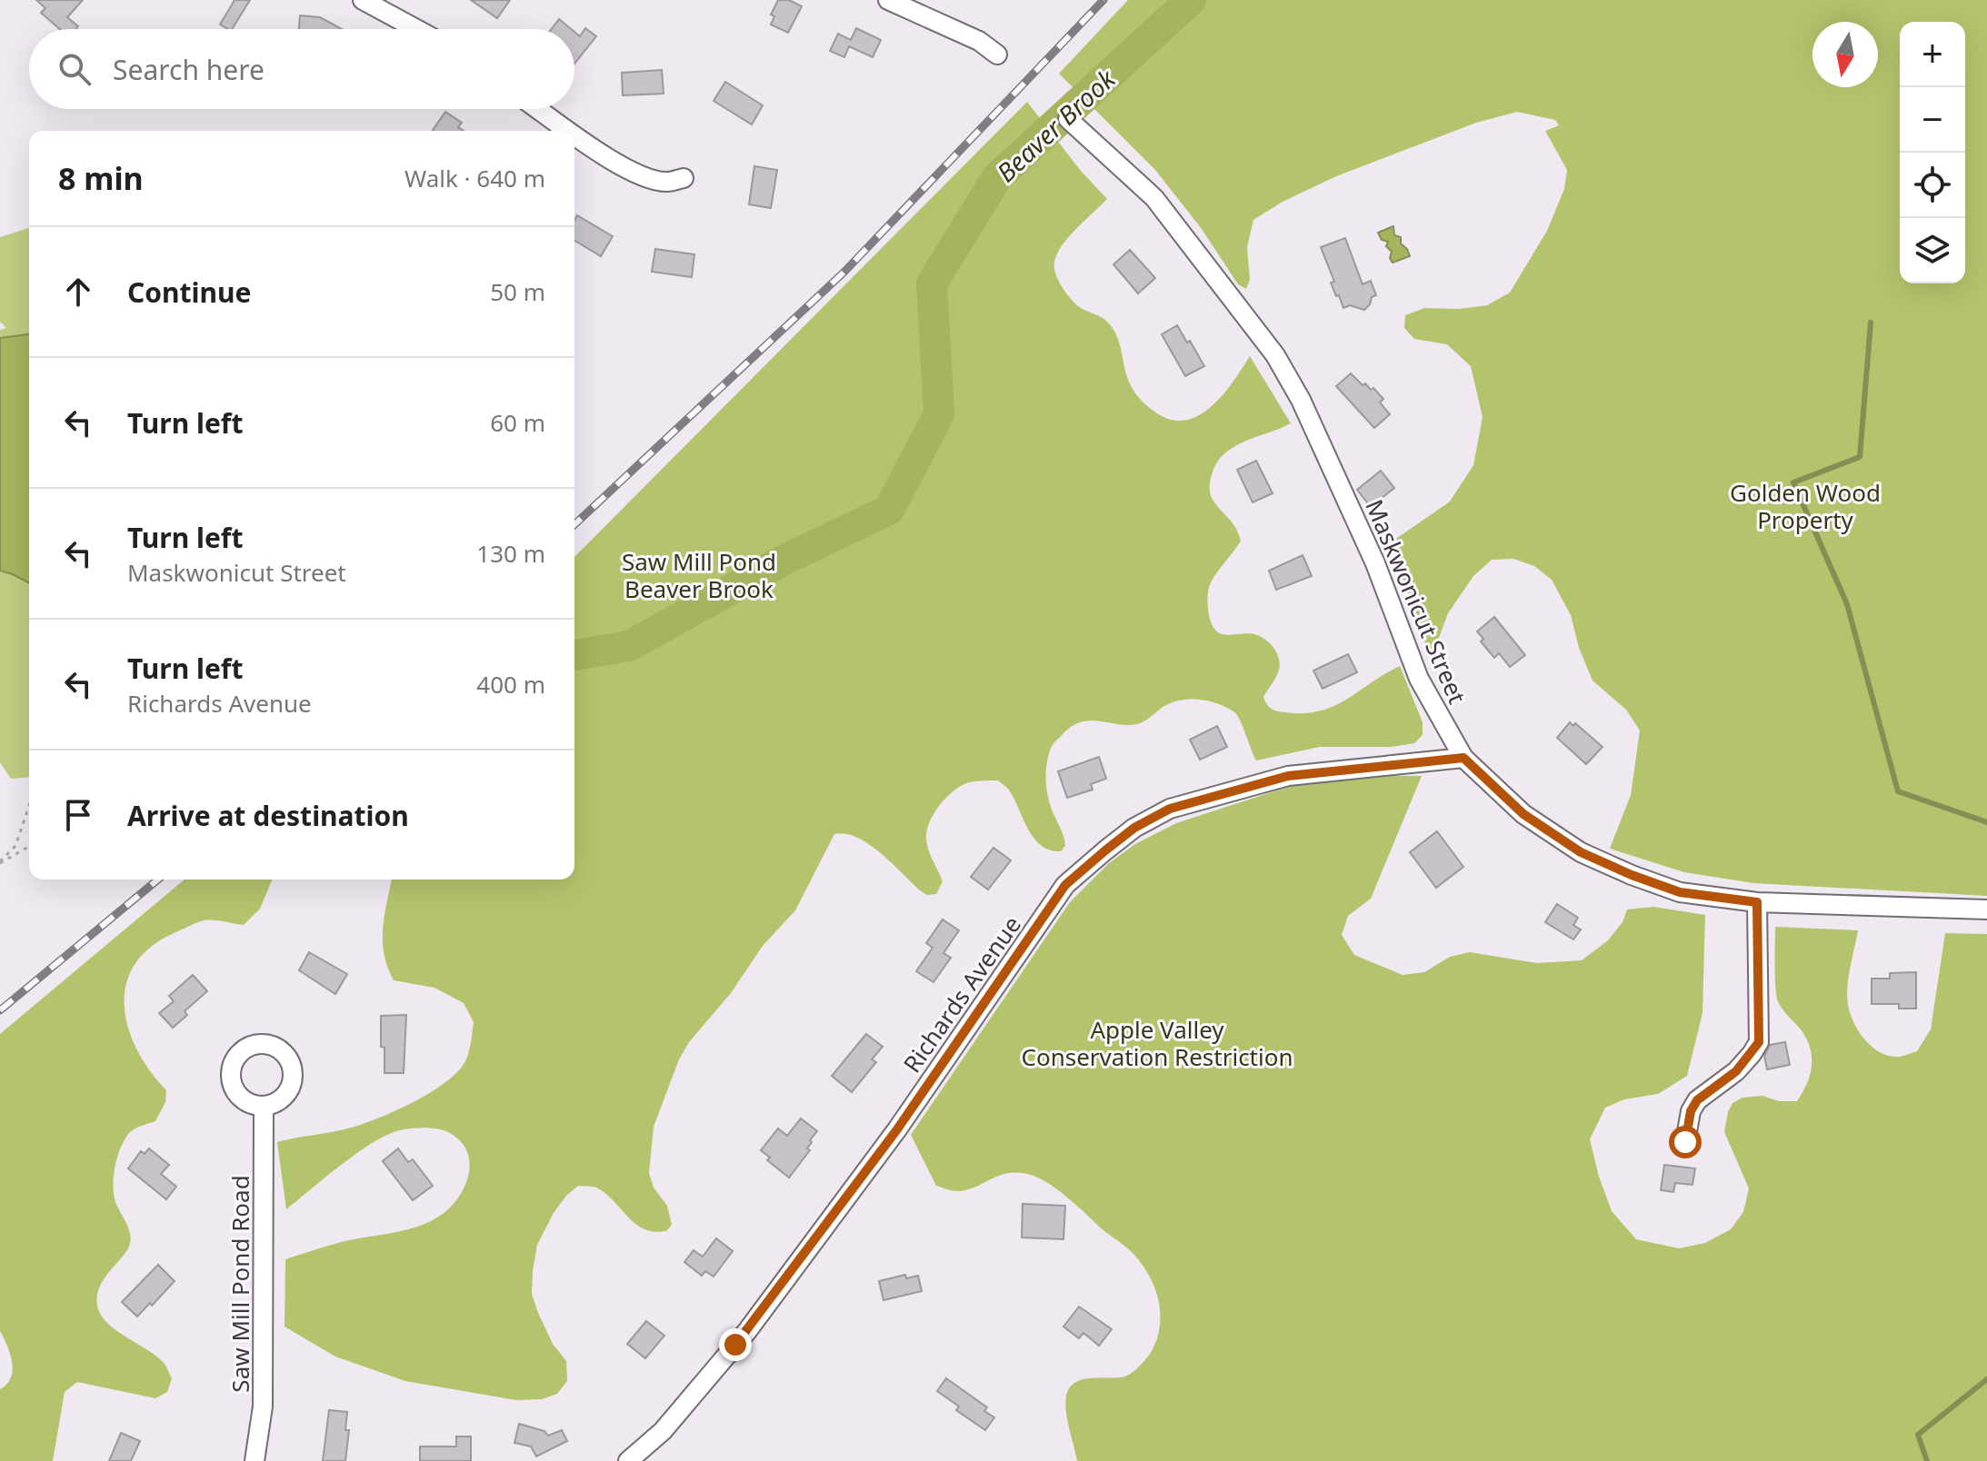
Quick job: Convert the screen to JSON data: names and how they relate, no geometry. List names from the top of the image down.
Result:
{
  "streets": {
    "street": ["Maskwonicut Street", "Richards Avenue", "Saw Mill Pond Road"]
  },
  "crossings": [
    ["Maskwonicut Street", "Richards Avenue"]
  ],
  "water": ["Beaver Brook"],
  "parks": ["Golden Wood Property", "Saw Mill Pond Beaver Brook", "Apple Valley Conservation Restriction"],
  "north": "bottom",
  "page": {
    "map_buttons": ["+", "−"],
    "search": "Search here",
    "heading": ["8 min", "Walk · 640 m"],
    "list": [
      ["Continue", "50 m"],
      ["Turn left", "60 m"],
      ["Turn left", "Maskwonicut Street", "130 m"],
      ["Turn left", "Richards Avenue", "400 m"],
      "Arrive at destination"
    ]
  }
}
